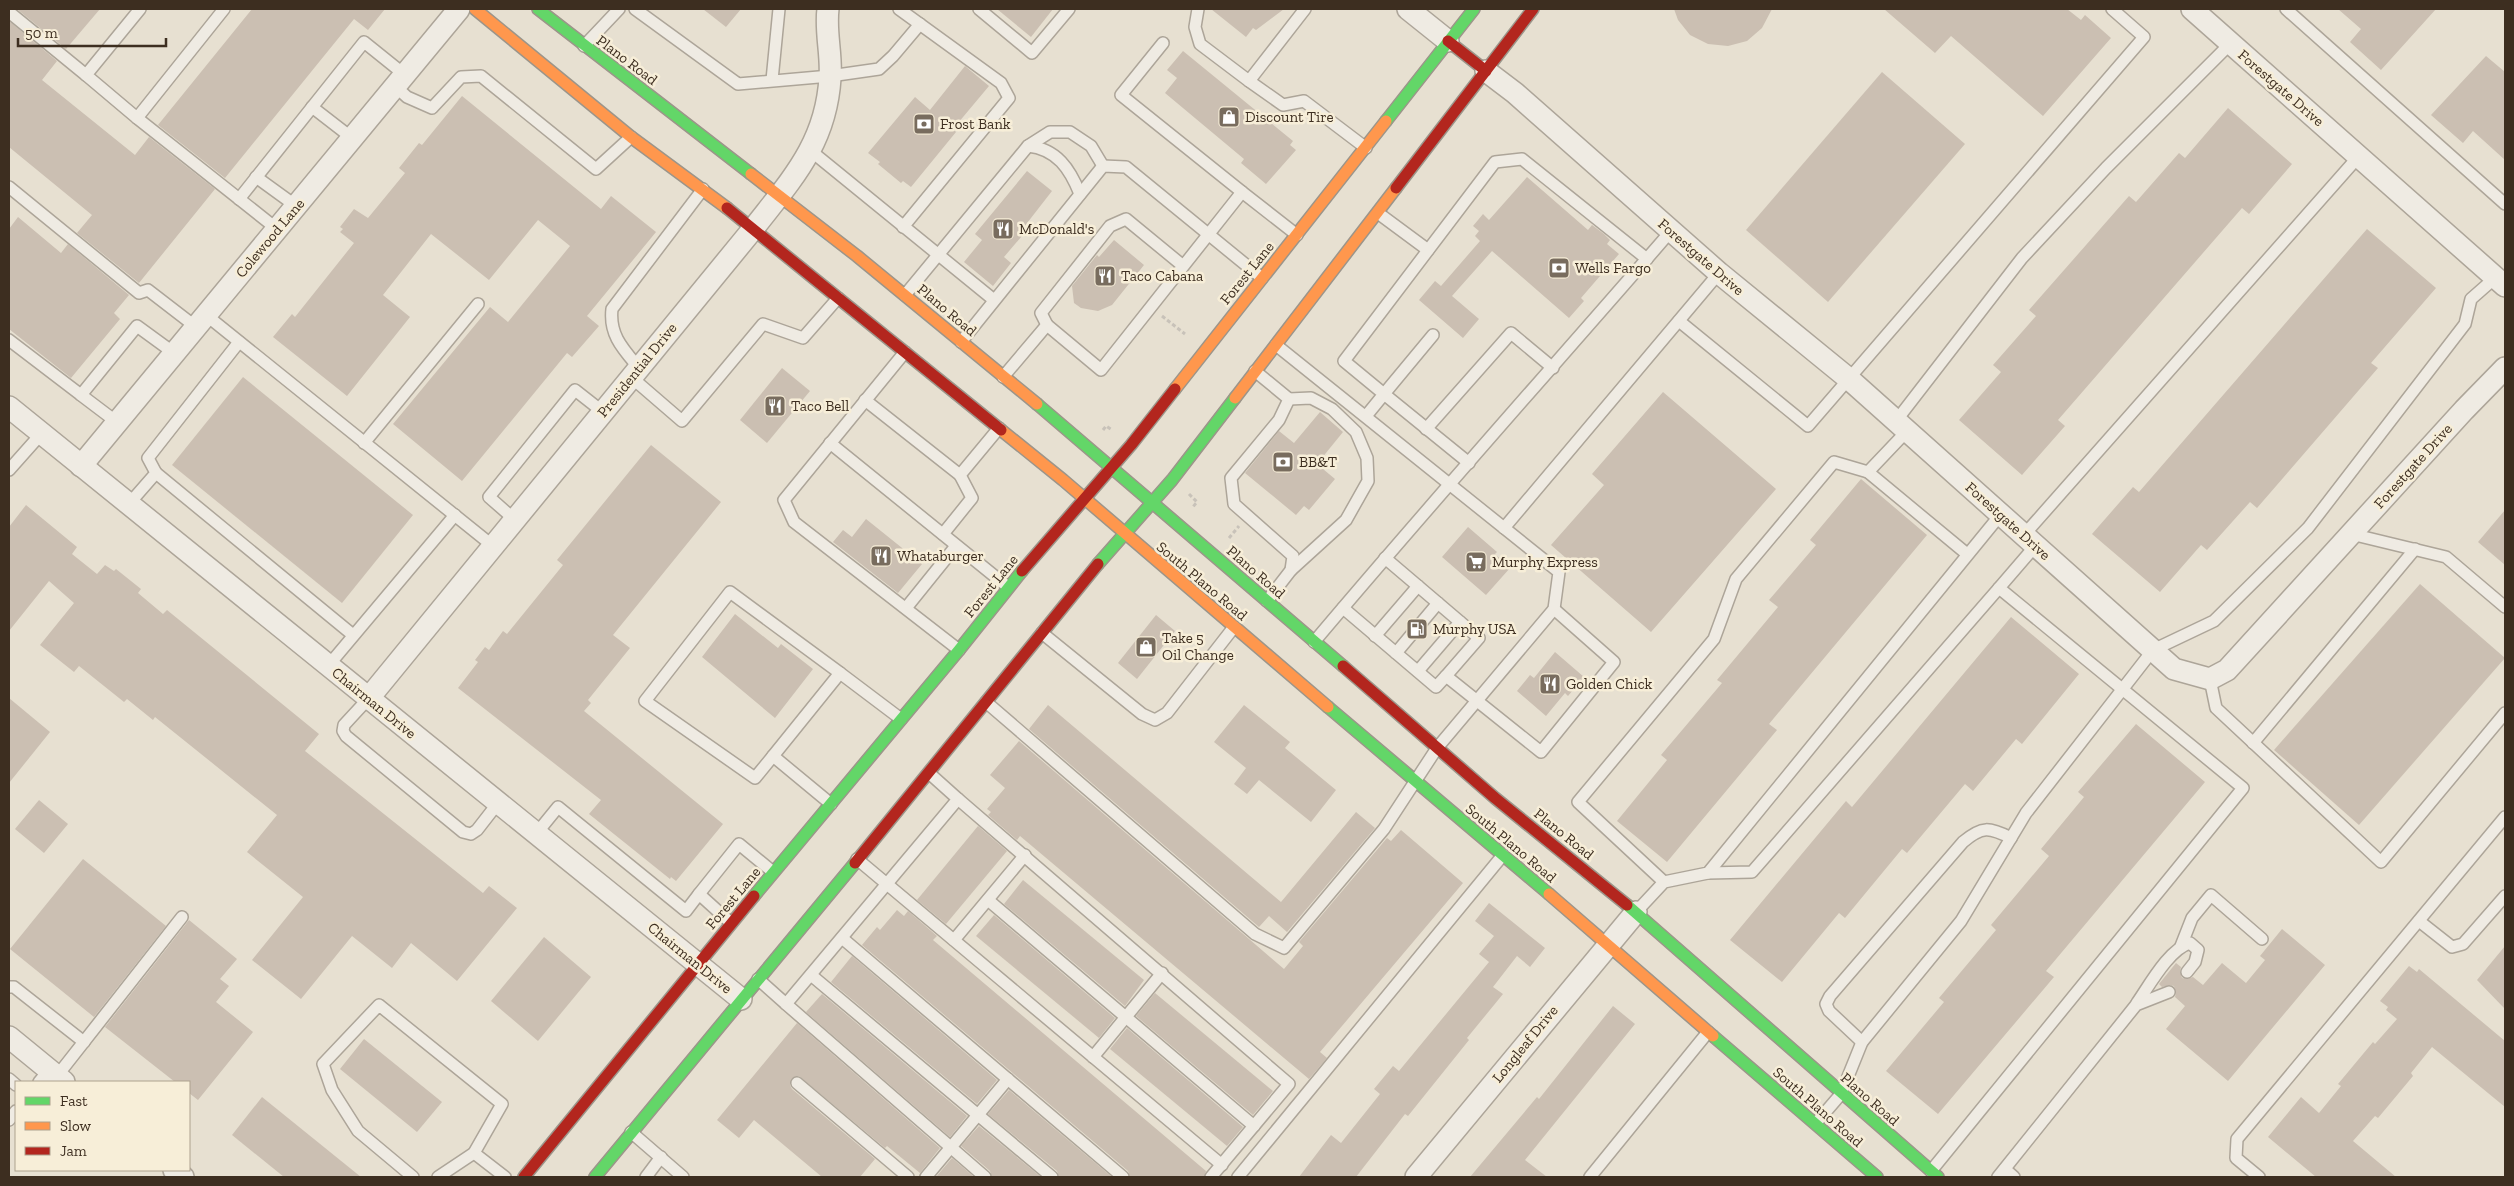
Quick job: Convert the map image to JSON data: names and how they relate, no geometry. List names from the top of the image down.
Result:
{
  "streets": {
    "main road": ["Plano Road", "Forest Lane", "South Plano Road"],
    "street": [
      "Forestgate Drive",
      "Colewood Lane",
      "Presidential Drive",
      "Chairman Drive",
      "Longleaf Drive"
    ]
  },
  "crossings": [
    ["Plano Road", "Forest Lane"],
    ["Plano Road", "Presidential Drive"],
    ["Plano Road", "Longleaf Drive"],
    ["Colewood Lane", "Chairman Drive"],
    ["Forest Lane", "Chairman Drive"],
    ["Presidential Drive", "Chairman Drive"],
    ["South Plano Road", "Longleaf Drive"]
  ],
  "places": {
    "shop": ["Discount Tire", "Take 5 Oil Change"],
    "bank": ["Frost Bank", "Wells Fargo", "BB&T"],
    "restaurant": [
      "McDonald's",
      "Taco Cabana",
      "Taco Bell",
      "Whataburger",
      "Golden Chick"
    ],
    "supermarket": ["Murphy Express"],
    "fuel station": ["Murphy USA"]
  },
  "legend": ["Fast", "Slow", "Jam"],
  "scale_bar": "50 m"
}
